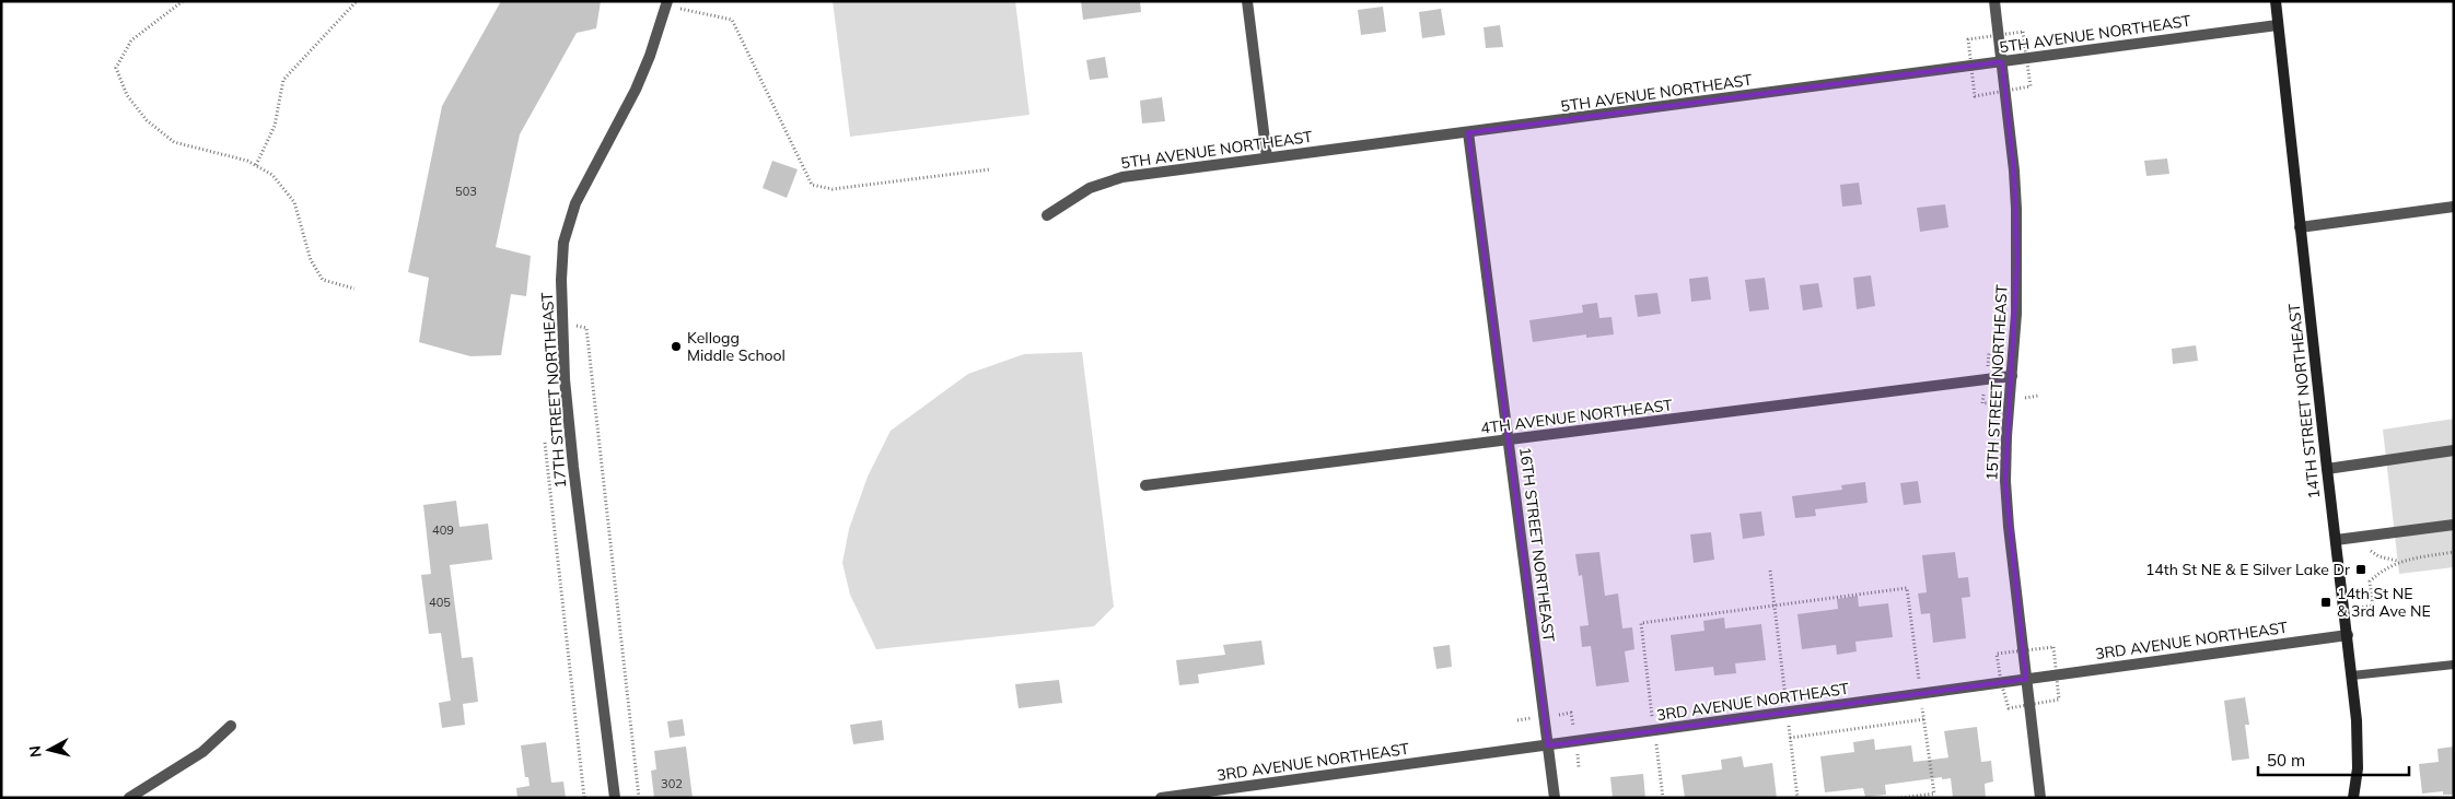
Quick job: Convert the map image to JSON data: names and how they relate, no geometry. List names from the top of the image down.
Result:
{
  "streets": {
    "main road": ["14TH STREET NORTHEAST"],
    "street": [
      "5TH AVENUE NORTHEAST",
      "15TH STREET NORTHEAST",
      "17TH STREET NORTHEAST",
      "4TH AVENUE NORTHEAST",
      "16TH STREET NORTHEAST",
      "3RD AVENUE NORTHEAST"
    ]
  },
  "crossings": [
    ["5TH AVENUE NORTHEAST", "15TH STREET NORTHEAST"],
    ["5TH AVENUE NORTHEAST", "14TH STREET NORTHEAST"],
    ["5TH AVENUE NORTHEAST", "16TH STREET NORTHEAST"],
    ["15TH STREET NORTHEAST", "4TH AVENUE NORTHEAST"],
    ["15TH STREET NORTHEAST", "3RD AVENUE NORTHEAST"],
    ["14TH STREET NORTHEAST", "3RD AVENUE NORTHEAST"],
    ["4TH AVENUE NORTHEAST", "16TH STREET NORTHEAST"],
    ["16TH STREET NORTHEAST", "3RD AVENUE NORTHEAST"]
  ],
  "places": {
    "other": ["Kellogg Middle School"],
    "transit": ["14th St NE & E Silver Lake Dr", "14th St NE & 3rd Ave NE"]
  },
  "house_numbers": [
    "503",
    "409",
    "405",
    "302"
  ],
  "scale_bar": "50 m",
  "north": "left"
}
